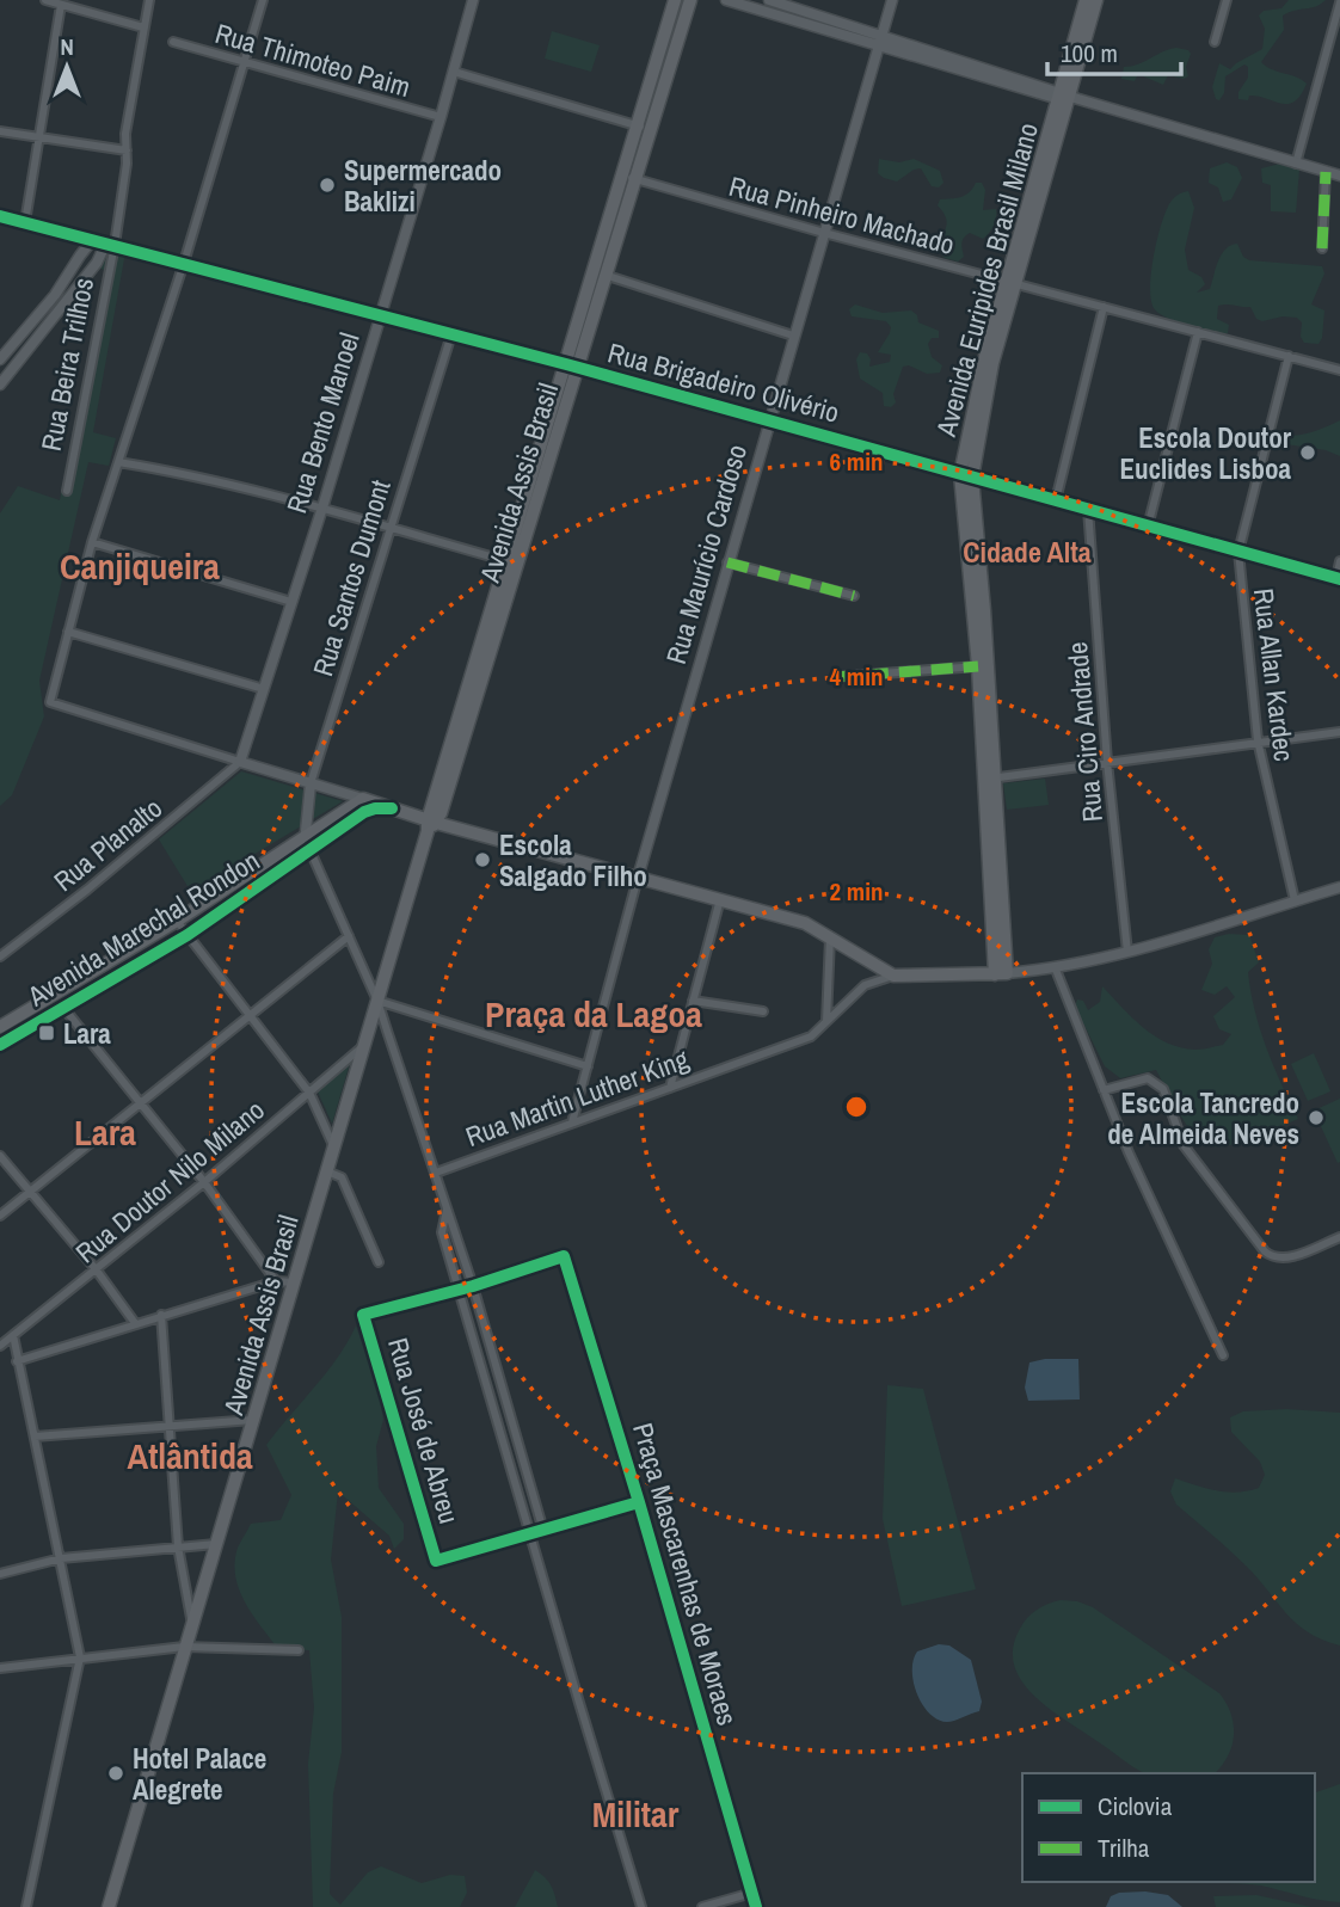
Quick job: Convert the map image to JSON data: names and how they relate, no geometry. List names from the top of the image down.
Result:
{
  "streets": {
    "main road": [
      "Avenida Euripides Brasil Milano",
      "Avenida Assis Brasil",
      "Avenida Marechal Rondon",
      "Rua Martin Luther King"
    ],
    "street": [
      "Rua Thimoteo Paim",
      "Rua Pinheiro Machado",
      "Rua Beira Trilhos",
      "Rua Brigadeiro Olivério",
      "Rua Bento Manoel",
      "Rua Maurício Cardoso",
      "Rua Santos Dumont",
      "Rua Allan Kardec",
      "Rua Ciro Andrade",
      "Rua Planalto",
      "Rua Doutor Nilo Milano",
      "Rua José de Abreu",
      "Praça Mascarenhas de Moraes"
    ]
  },
  "crossings": [
    ["Rua Thimoteo Paim", "Rua Bento Manoel"],
    ["Rua Pinheiro Machado", "Avenida Euripides Brasil Milano"],
    ["Rua Pinheiro Machado", "Avenida Assis Brasil"],
    ["Rua Pinheiro Machado", "Rua Maurício Cardoso"],
    ["Rua Pinheiro Machado", "Rua Allan Kardec"],
    ["Avenida Euripides Brasil Milano", "Rua Brigadeiro Olivério"],
    ["Avenida Euripides Brasil Milano", "Rua Martin Luther King"],
    ["Rua Beira Trilhos", "Rua Brigadeiro Olivério"],
    ["Rua Brigadeiro Olivério", "Rua Bento Manoel"],
    ["Rua Brigadeiro Olivério", "Avenida Assis Brasil"],
    ["Rua Brigadeiro Olivério", "Rua Maurício Cardoso"],
    ["Rua Brigadeiro Olivério", "Rua Santos Dumont"],
    ["Rua Brigadeiro Olivério", "Rua Allan Kardec"],
    ["Rua Brigadeiro Olivério", "Rua Ciro Andrade"],
    ["Rua Bento Manoel", "Rua Planalto"],
    ["Avenida Assis Brasil", "Rua Doutor Nilo Milano"],
    ["Rua Maurício Cardoso", "Rua Martin Luther King"],
    ["Rua Santos Dumont", "Avenida Marechal Rondon"],
    ["Rua Allan Kardec", "Rua Martin Luther King"],
    ["Rua Ciro Andrade", "Rua Martin Luther King"]
  ],
  "districts": [
    "Cidade Alta",
    "Canjiqueira",
    "Praça da Lagoa",
    "Lara",
    "Atlântida",
    "Militar"
  ],
  "places": {
    "other": [
      "Supermercado Baklizi",
      "Escola Doutor Euclides Lisboa",
      "Escola Salgado Filho",
      "Escola Tancredo de Almeida Neves",
      "Hotel Palace Alegrete"
    ],
    "transit": ["Lara"]
  },
  "legend": ["Ciclovia", "Trilha"],
  "scale_bar": "100 m",
  "north": "top",
  "rings": ["6 min", "4 min", "2 min"]
}
